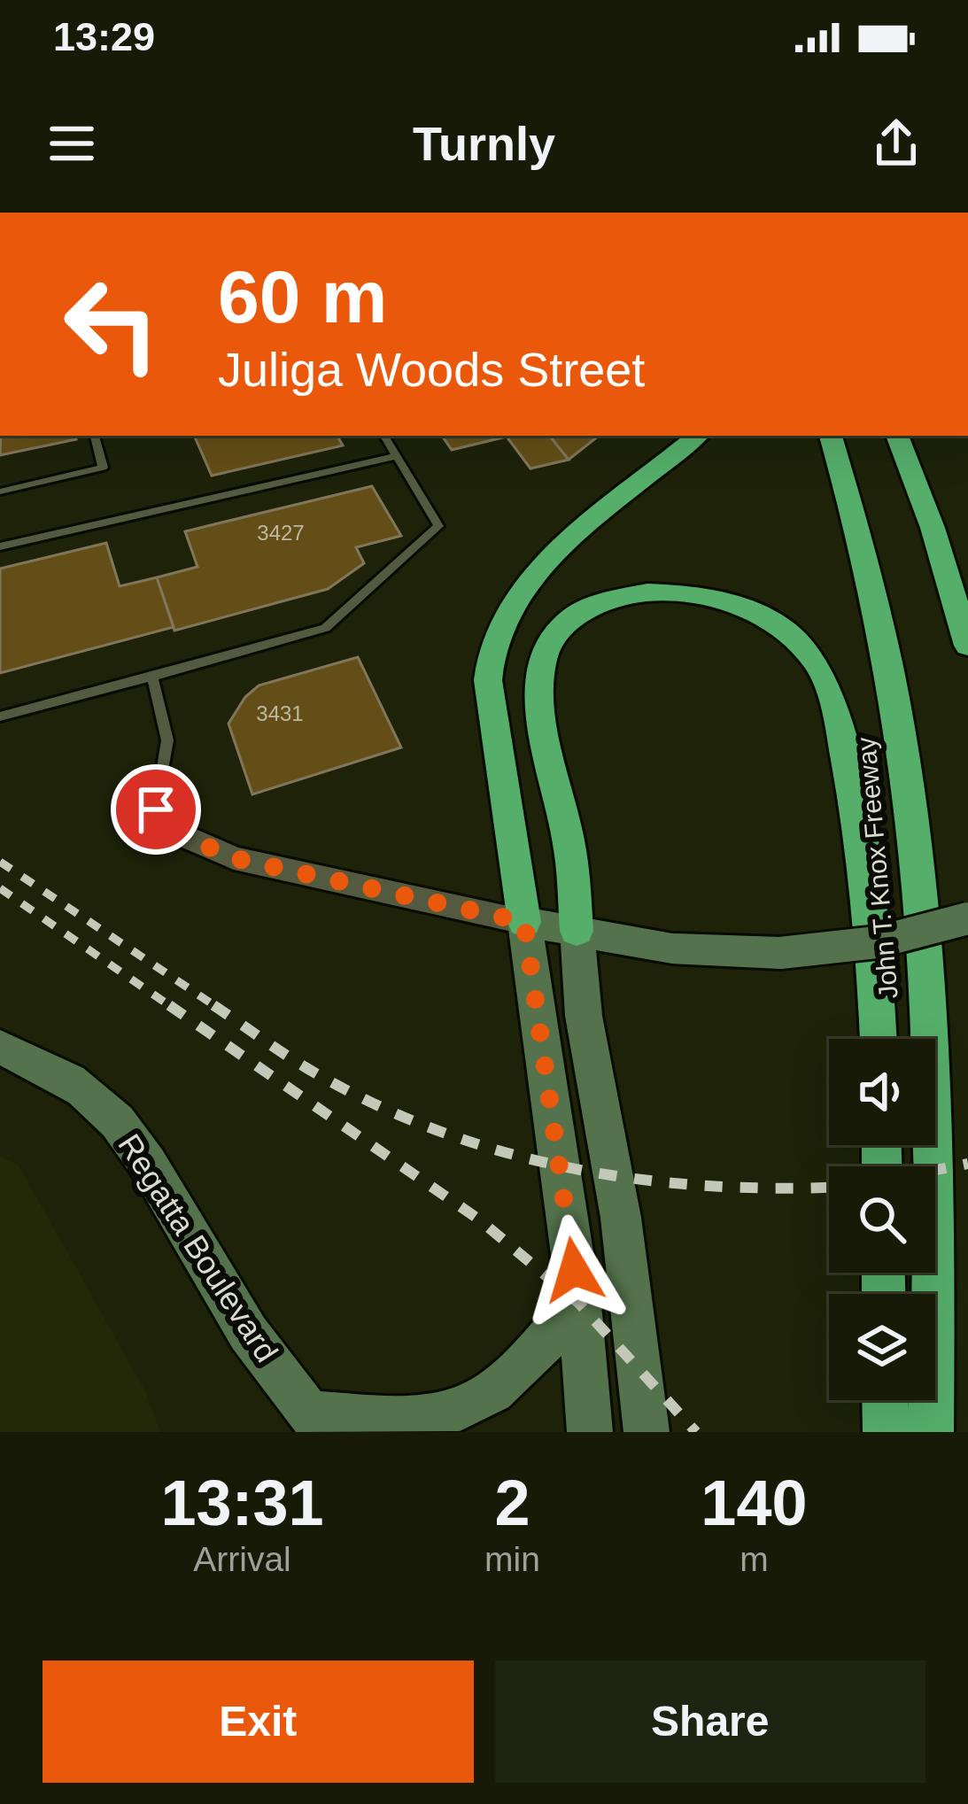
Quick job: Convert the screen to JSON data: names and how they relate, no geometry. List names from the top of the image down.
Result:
{
  "streets": {
    "highway": ["John T. Knox Freeway"],
    "street": ["Regatta Boulevard"]
  },
  "house_numbers": ["3427", "3431"],
  "page": {
    "status": "13:29",
    "header": "Turnly",
    "turn": ["60 m", "Juliga Woods Street"],
    "eta": [
      "13:31",
      "Arrival",
      "2",
      "min",
      "140",
      "m"
    ],
    "buttons": ["Exit", "Share"]
  }
}
